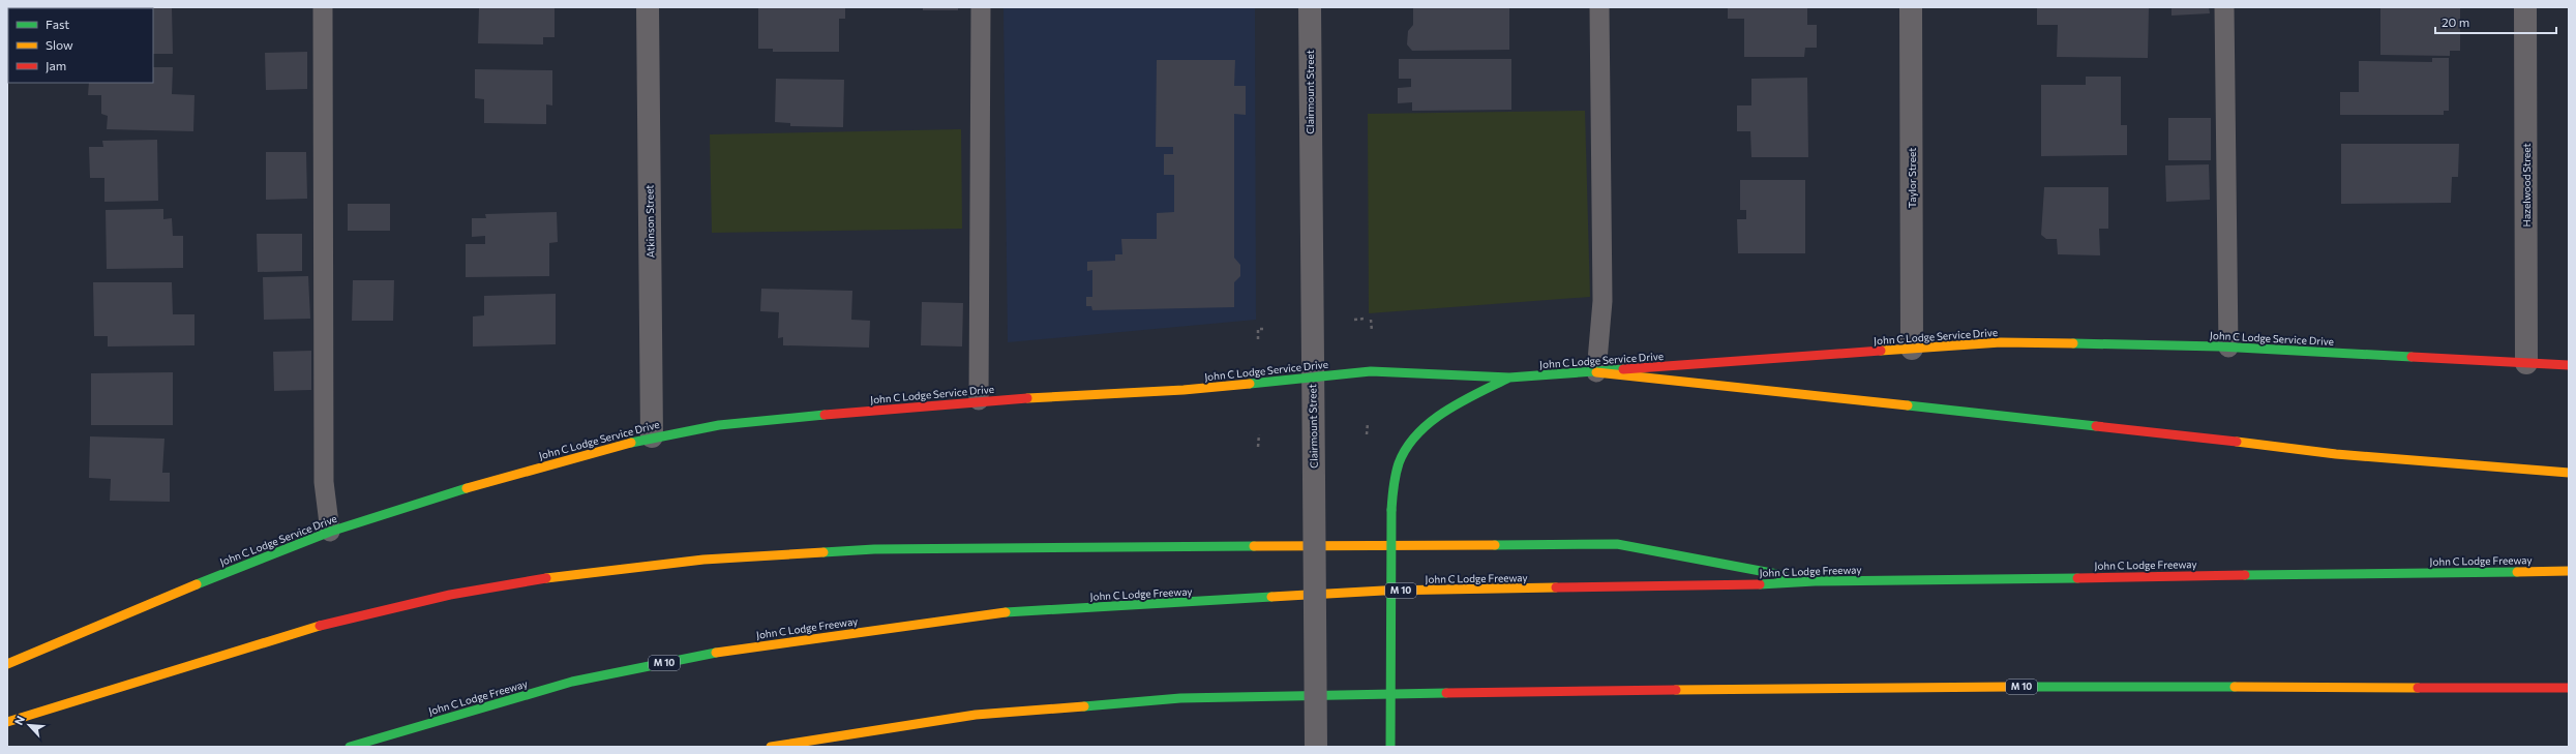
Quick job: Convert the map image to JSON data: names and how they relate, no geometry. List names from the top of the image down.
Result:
{
  "streets": {
    "main road": ["John C Lodge Service Drive", "John C Lodge Freeway", "M 10"],
    "street": [
      "Clairmount Street",
      "Taylor Street",
      "Hazelwood Street",
      "Atkinson Street"
    ]
  },
  "crossings": [
    ["Clairmount Street", "John C Lodge Service Drive"],
    ["Taylor Street", "John C Lodge Service Drive"],
    ["Hazelwood Street", "John C Lodge Service Drive"],
    ["Atkinson Street", "John C Lodge Service Drive"]
  ],
  "legend": ["Fast", "Slow", "Jam"],
  "scale_bar": "20 m",
  "north": "top left"
}
